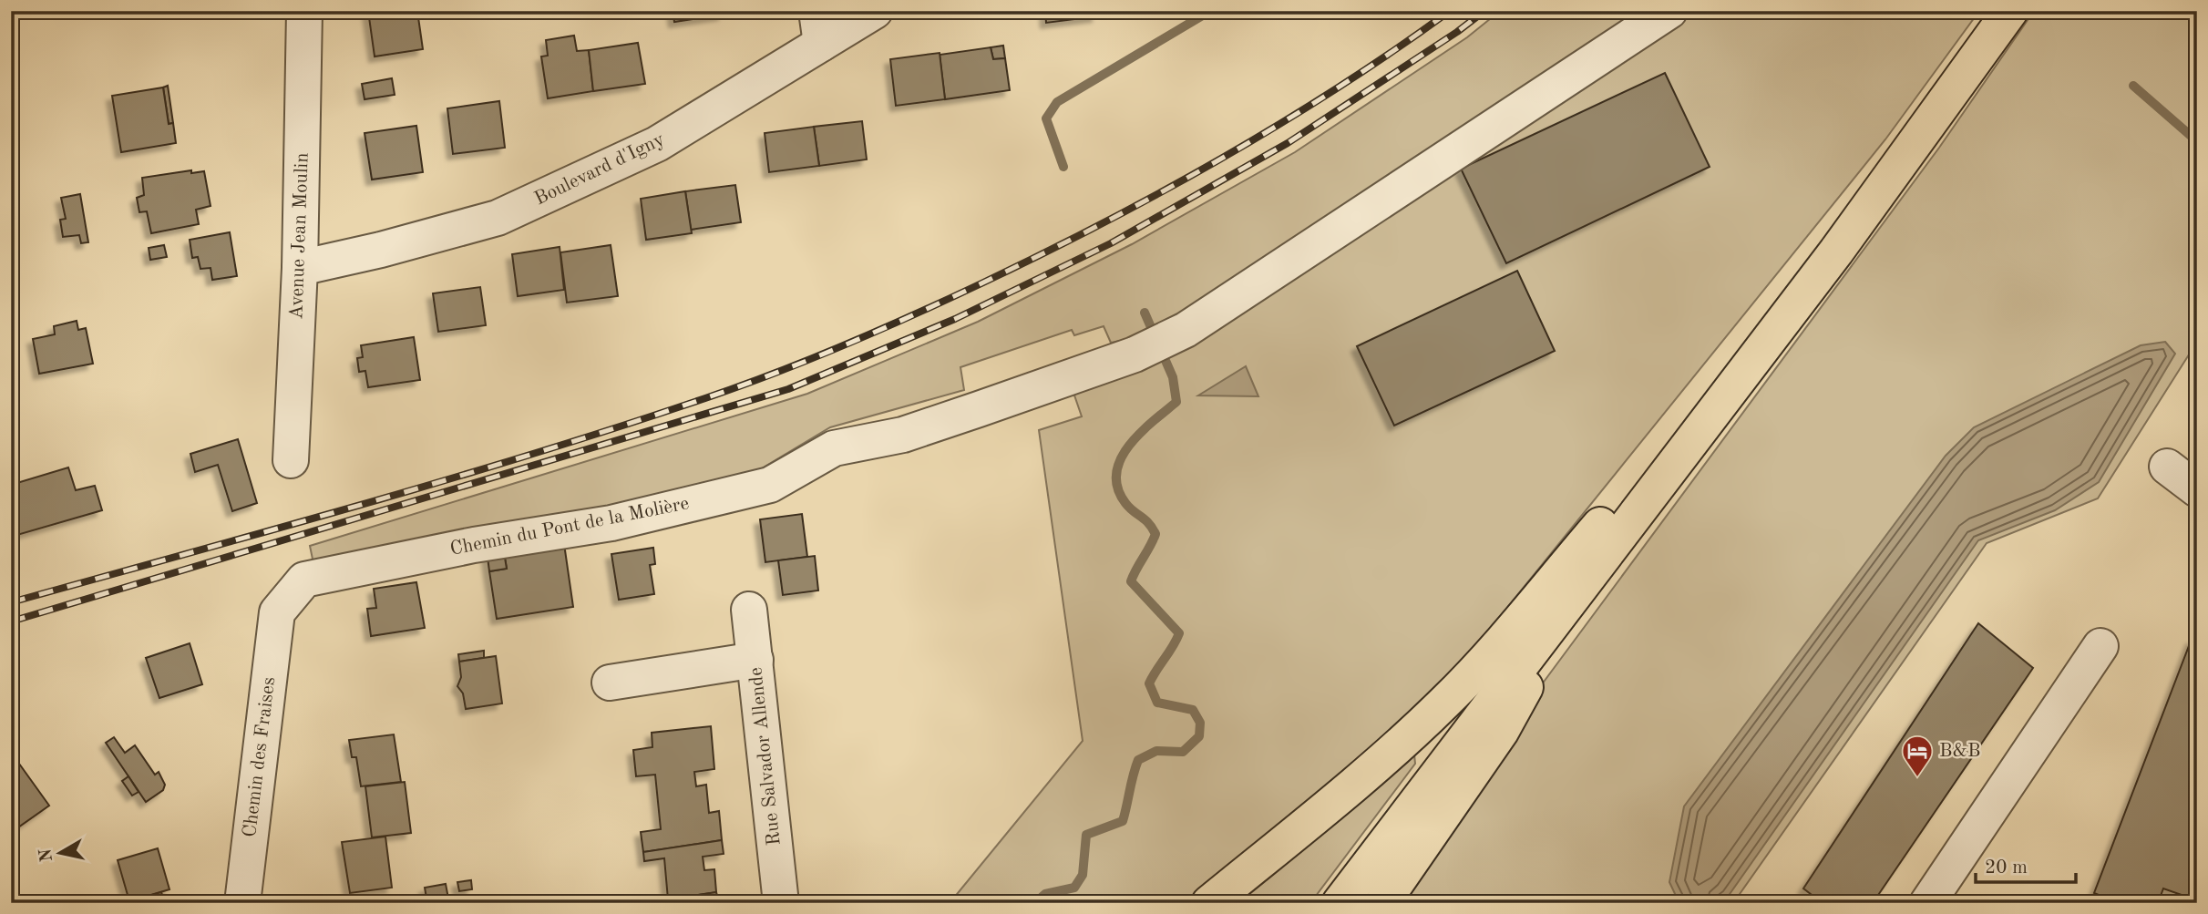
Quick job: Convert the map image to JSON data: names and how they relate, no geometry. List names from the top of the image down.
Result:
{
  "streets": {
    "street": [
      "Boulevard d'Igny",
      "Avenue Jean Moulin",
      "Chemin du Pont de la Molière",
      "Rue Salvador Allende",
      "Chemin des Fraises"
    ]
  },
  "crossings": [
    ["Boulevard d'Igny", "Avenue Jean Moulin"],
    ["Chemin du Pont de la Molière", "Chemin des Fraises"]
  ],
  "places": {
    "hotel": ["B&B"]
  },
  "scale_bar": "20 m",
  "north": "left"
}
